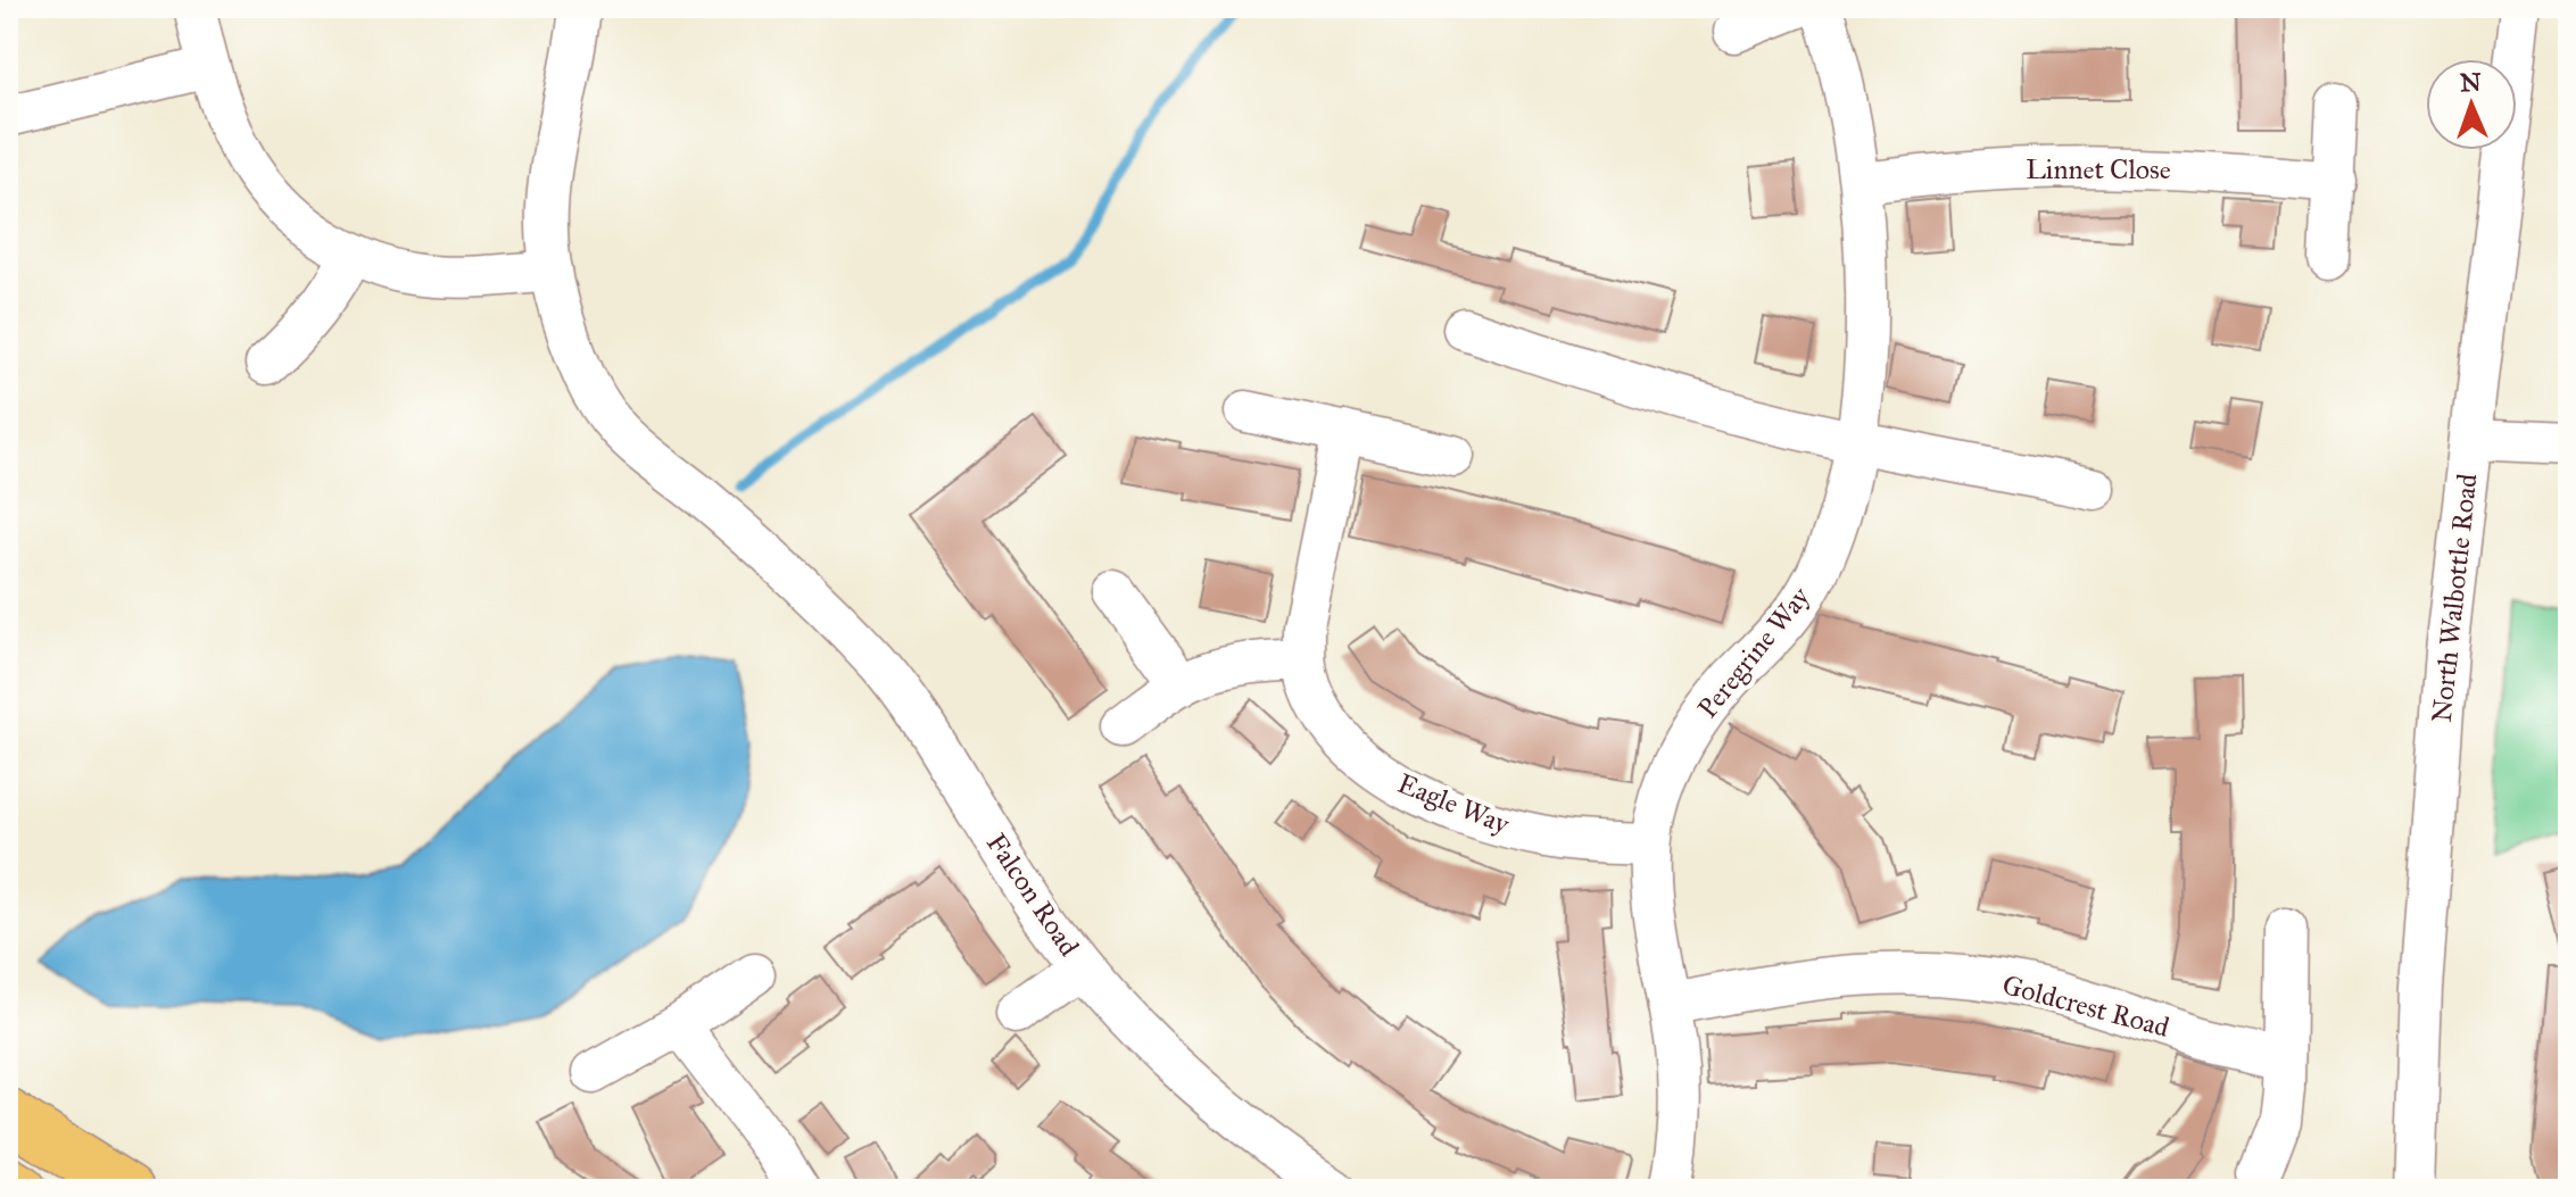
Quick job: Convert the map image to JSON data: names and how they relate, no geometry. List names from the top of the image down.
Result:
{
  "streets": {
    "street": [
      "Linnet Close",
      "North Walbottle Road",
      "Peregrine Way",
      "Eagle Way",
      "Falcon Road",
      "Goldcrest Road"
    ]
  },
  "crossings": [
    ["Linnet Close", "Peregrine Way"],
    ["Peregrine Way", "Eagle Way"],
    ["Peregrine Way", "Goldcrest Road"]
  ],
  "north": "top"
}
